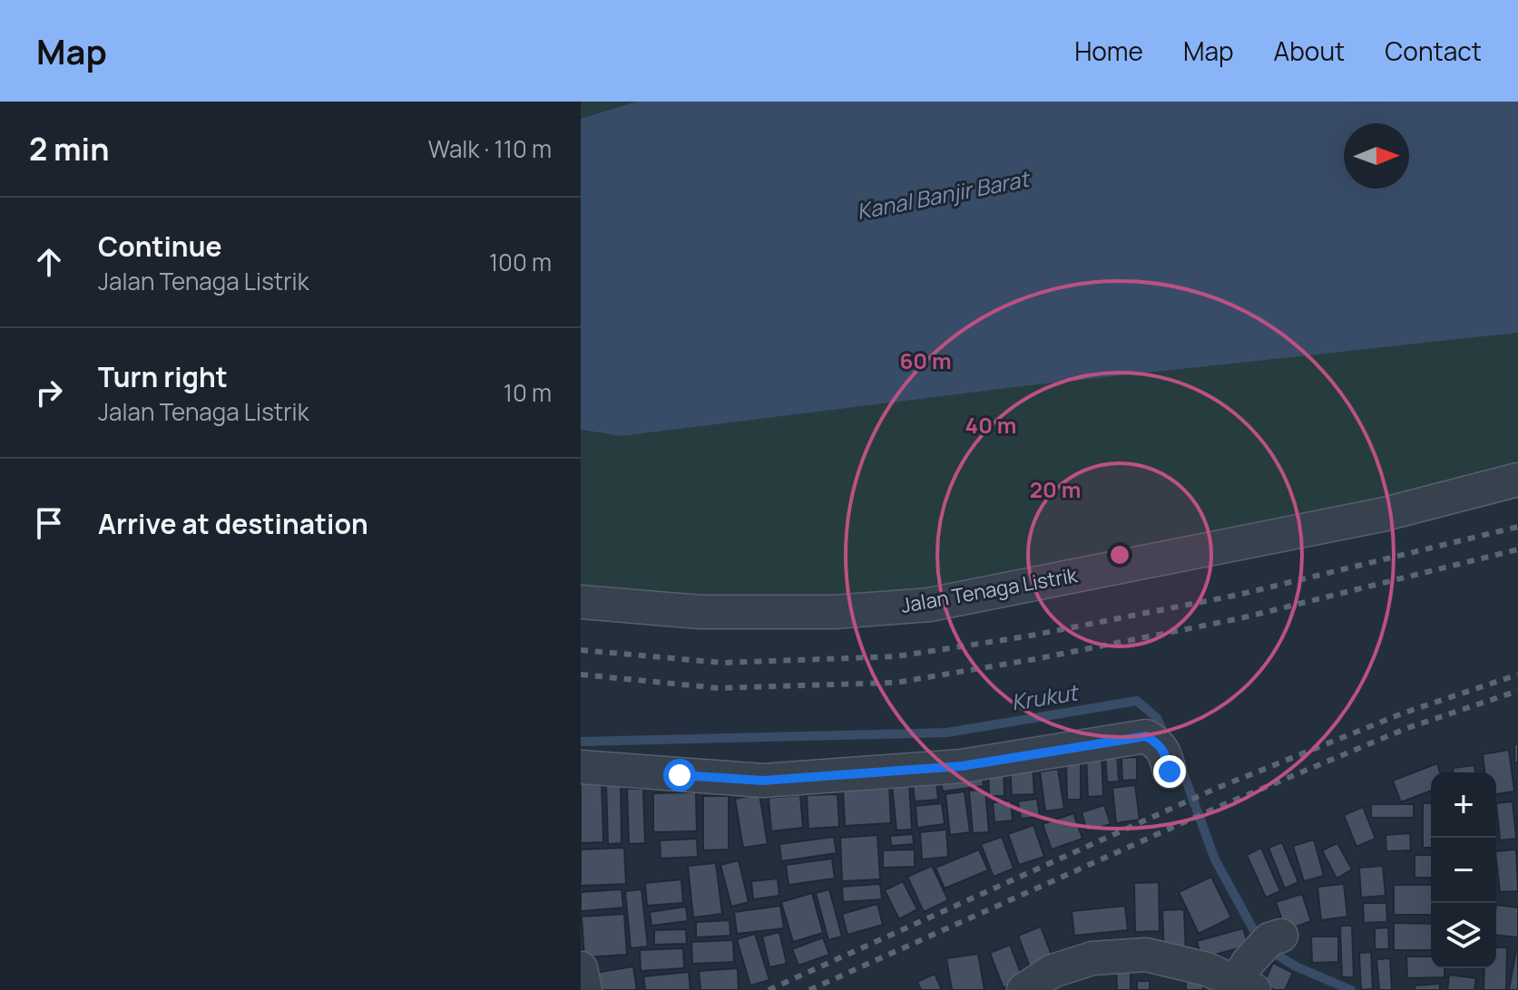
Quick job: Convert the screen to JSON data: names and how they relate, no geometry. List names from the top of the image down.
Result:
{
  "streets": {
    "street": ["Jalan Tenaga Listrik"]
  },
  "water": ["Kanal Banjir Barat", "Krukut"],
  "north": "right",
  "page": {
    "header": "Map",
    "nav": [
      "Home",
      "Map",
      "About",
      "Contact"
    ],
    "heading": ["2 min", "Walk · 110 m"],
    "list": [
      ["Continue", "Jalan Tenaga Listrik", "100 m"],
      ["Turn right", "Jalan Tenaga Listrik", "10 m"],
      "Arrive at destination"
    ],
    "map_buttons": ["+", "−"]
  },
  "rings": ["60 m", "40 m", "20 m"]
}
